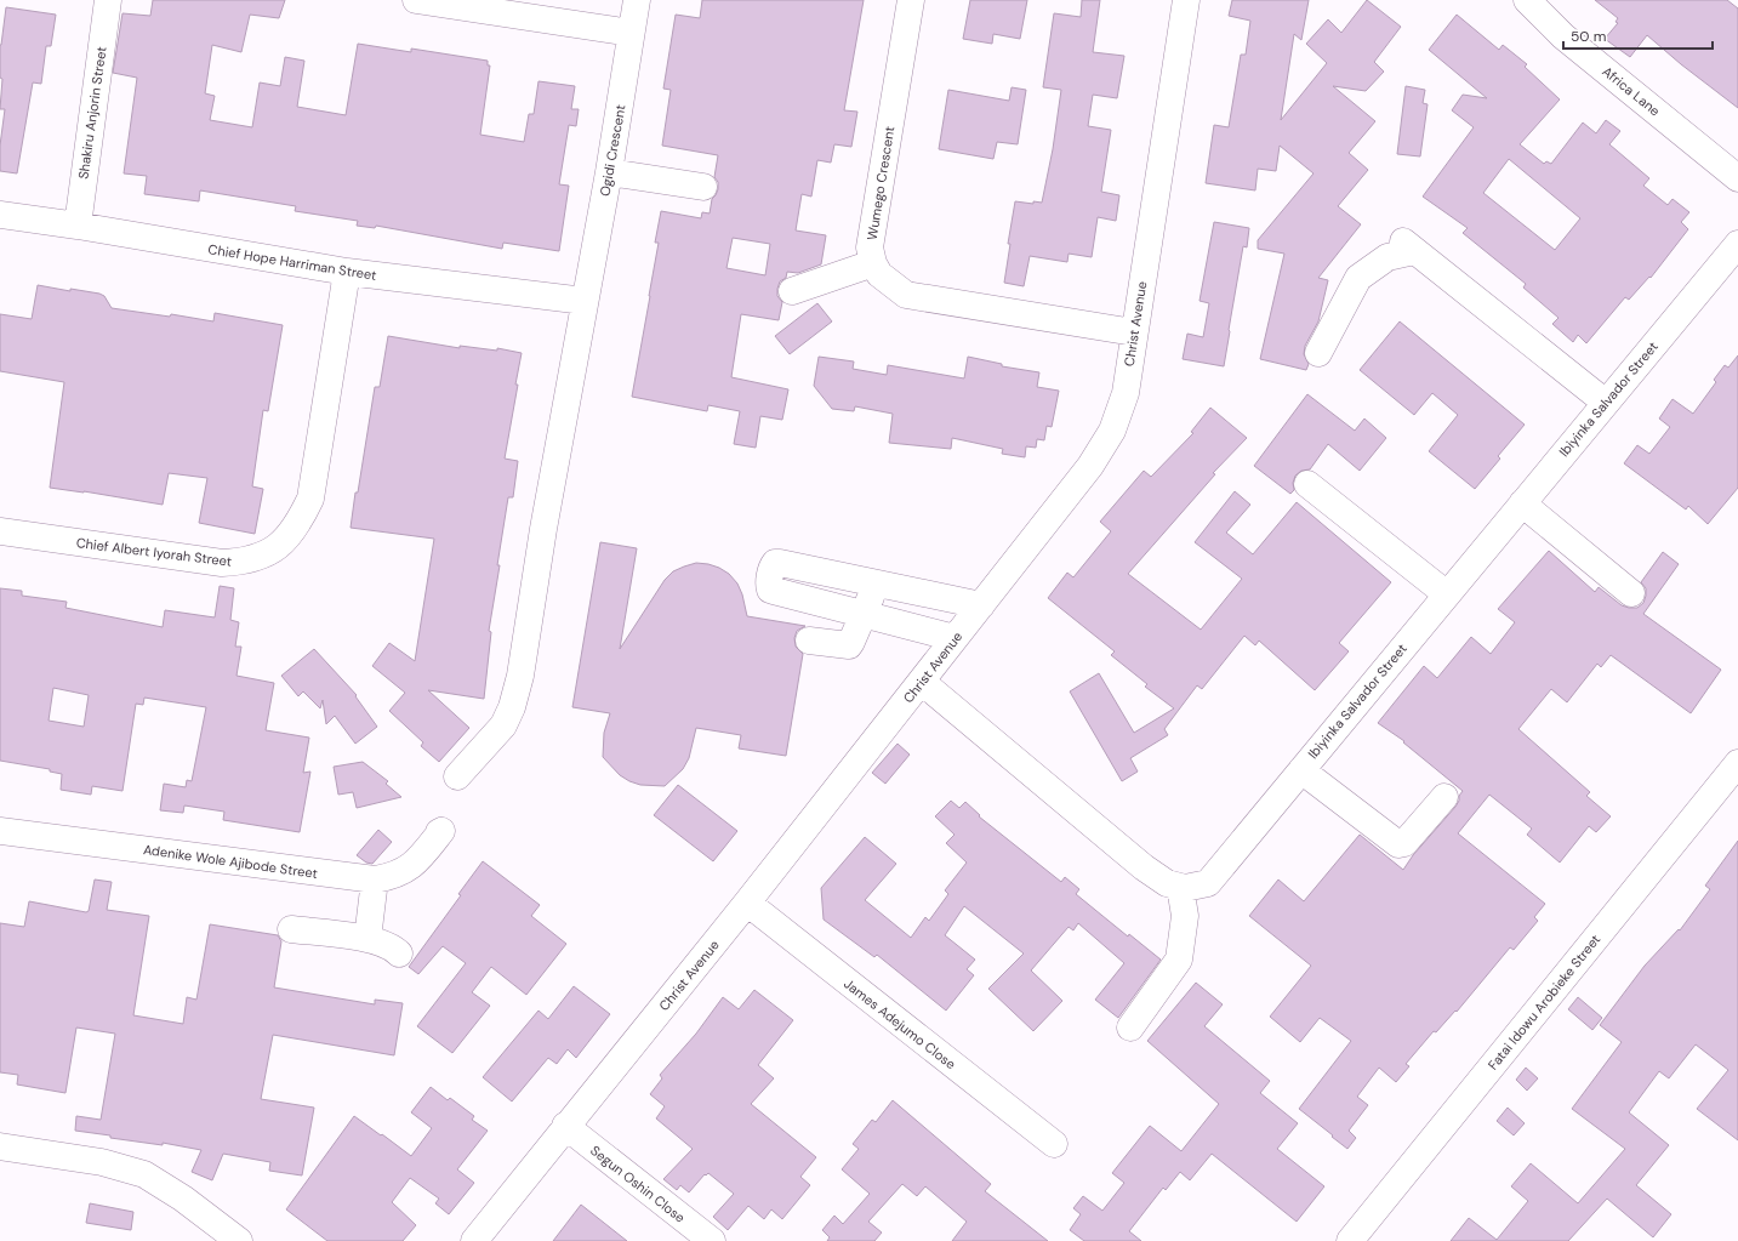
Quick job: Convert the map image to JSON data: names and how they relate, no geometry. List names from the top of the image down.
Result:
{
  "streets": {
    "street": [
      "Africa Lane",
      "Shakiru Anjorin Street",
      "Ogidi Crescent",
      "Wumego Crescent",
      "Chief Hope Harriman Street",
      "Christ Avenue",
      "Ibiyinka Salvador Street",
      "Chief Albert Iyorah Street",
      "Adenike Wole Ajibode Street",
      "Fatai Idowu Arobieke Street",
      "James Adejumo Close",
      "Segun Oshin Close"
    ]
  },
  "crossings": [
    ["Shakiru Anjorin Street", "Chief Hope Harriman Street"],
    ["Ogidi Crescent", "Chief Hope Harriman Street"],
    ["Chief Hope Harriman Street", "Chief Albert Iyorah Street"],
    ["Christ Avenue", "Ibiyinka Salvador Street"],
    ["Christ Avenue", "James Adejumo Close"],
    ["Christ Avenue", "Segun Oshin Close"]
  ],
  "scale_bar": "50 m"
}
